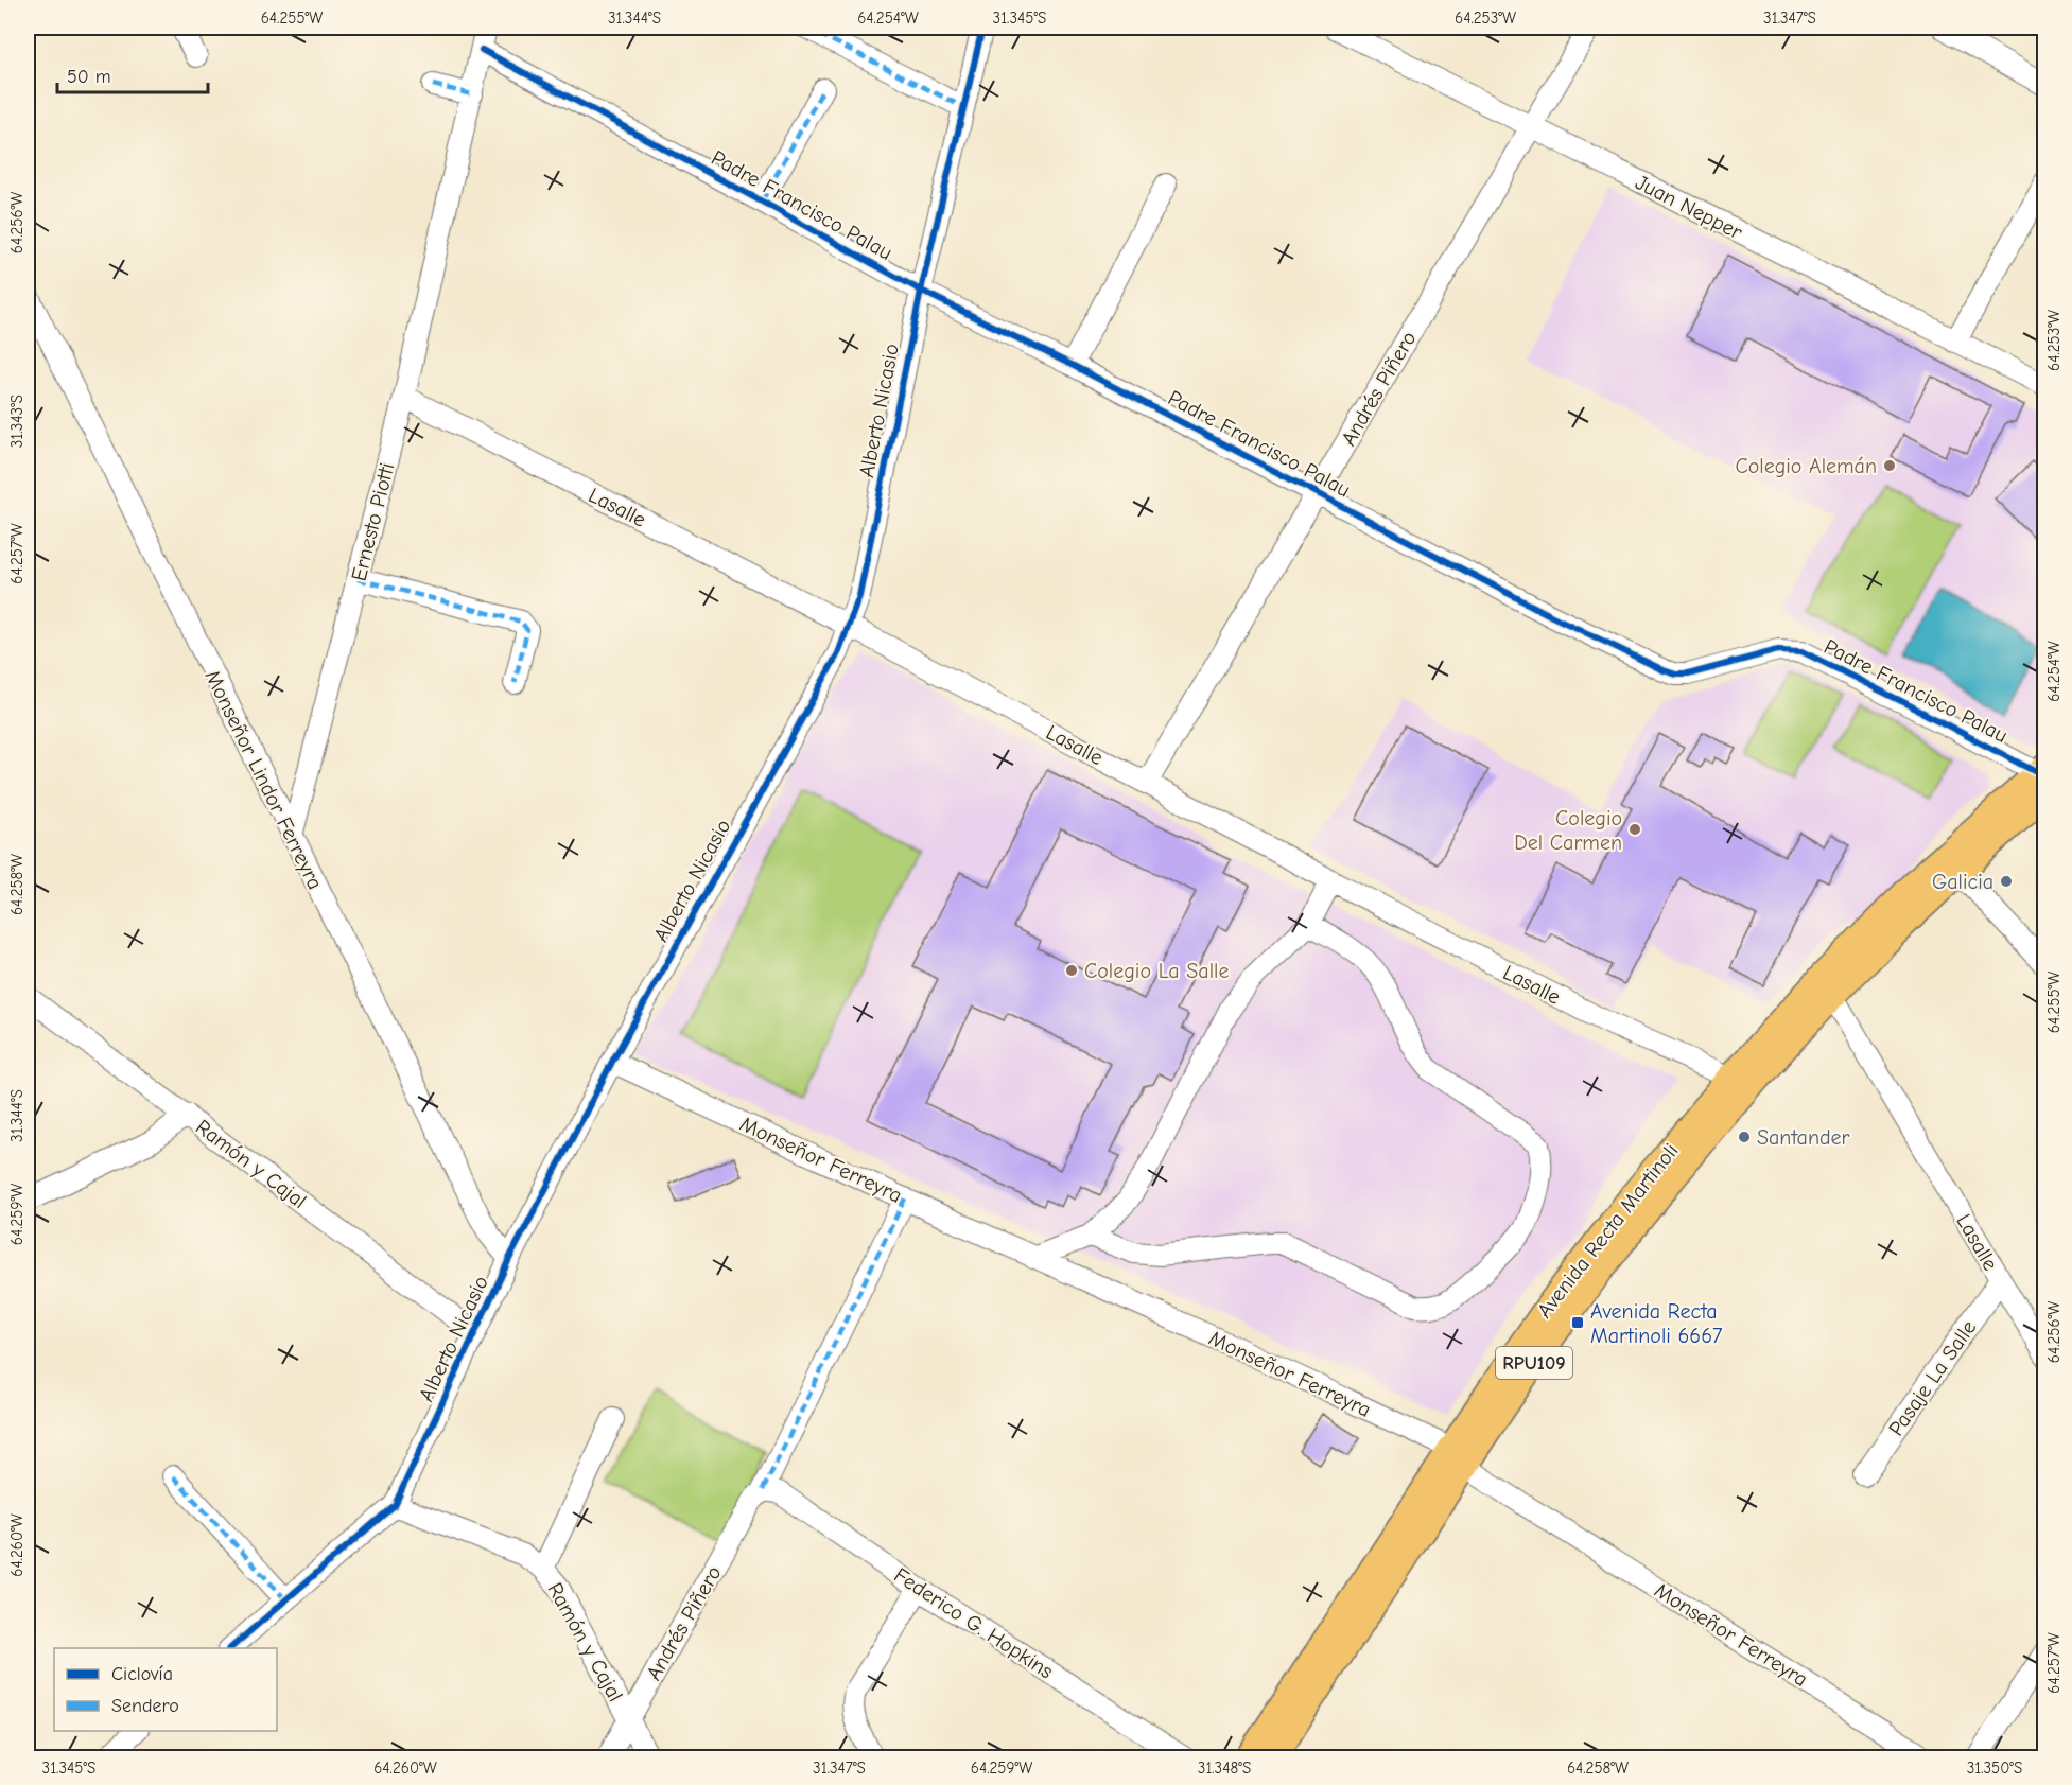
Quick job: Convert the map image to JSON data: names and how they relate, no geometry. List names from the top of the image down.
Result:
{
  "streets": {
    "main road": ["Avenida Recta Martinoli", "RPU109"],
    "street": [
      "Padre Francisco Palau",
      "Juan Nepper",
      "Andrés Piñero",
      "Alberto Nicasio",
      "Lasalle",
      "Ernesto Piotti",
      "Monseñor Lindor Ferreyra",
      "Monseñor Ferreyra",
      "Ramón y Cajal",
      "Pasaje La Salle",
      "Federico G. Hopkins"
    ]
  },
  "crossings": [
    ["Padre Francisco Palau", "Andrés Piñero"],
    ["Padre Francisco Palau", "Alberto Nicasio"],
    ["Padre Francisco Palau", "Ernesto Piotti"],
    ["Padre Francisco Palau", "Avenida Recta Martinoli"],
    ["Juan Nepper", "Andrés Piñero"],
    ["Andrés Piñero", "Lasalle"],
    ["Andrés Piñero", "Monseñor Ferreyra"],
    ["Andrés Piñero", "Ramón y Cajal"],
    ["Andrés Piñero", "Federico G. Hopkins"],
    ["Alberto Nicasio", "Lasalle"],
    ["Alberto Nicasio", "Monseñor Lindor Ferreyra"],
    ["Alberto Nicasio", "Monseñor Ferreyra"],
    ["Alberto Nicasio", "Ramón y Cajal"],
    ["Lasalle", "Ernesto Piotti"],
    ["Lasalle", "Avenida Recta Martinoli"],
    ["Lasalle", "Pasaje La Salle"],
    ["Ernesto Piotti", "Monseñor Lindor Ferreyra"],
    ["Monseñor Ferreyra", "Avenida Recta Martinoli"]
  ],
  "places": {
    "other": [
      "Colegio Alemán",
      "Colegio Del Carmen",
      "Galicia",
      "Colegio La Salle",
      "Santander"
    ],
    "transit": ["Avenida Recta Martinoli 6667"]
  },
  "legend": ["Ciclovía", "Sendero"],
  "scale_bar": "50 m",
  "coordinates": [
    "64.255°W",
    "31.344°S",
    "64.254°W",
    "31.345°S",
    "64.253°W",
    "31.347°S",
    "64.256°W",
    "31.343°S",
    "64.257°W",
    "64.258°W",
    "64.259°W",
    "64.260°W",
    "31.348°S",
    "31.350°S"
  ]
}
